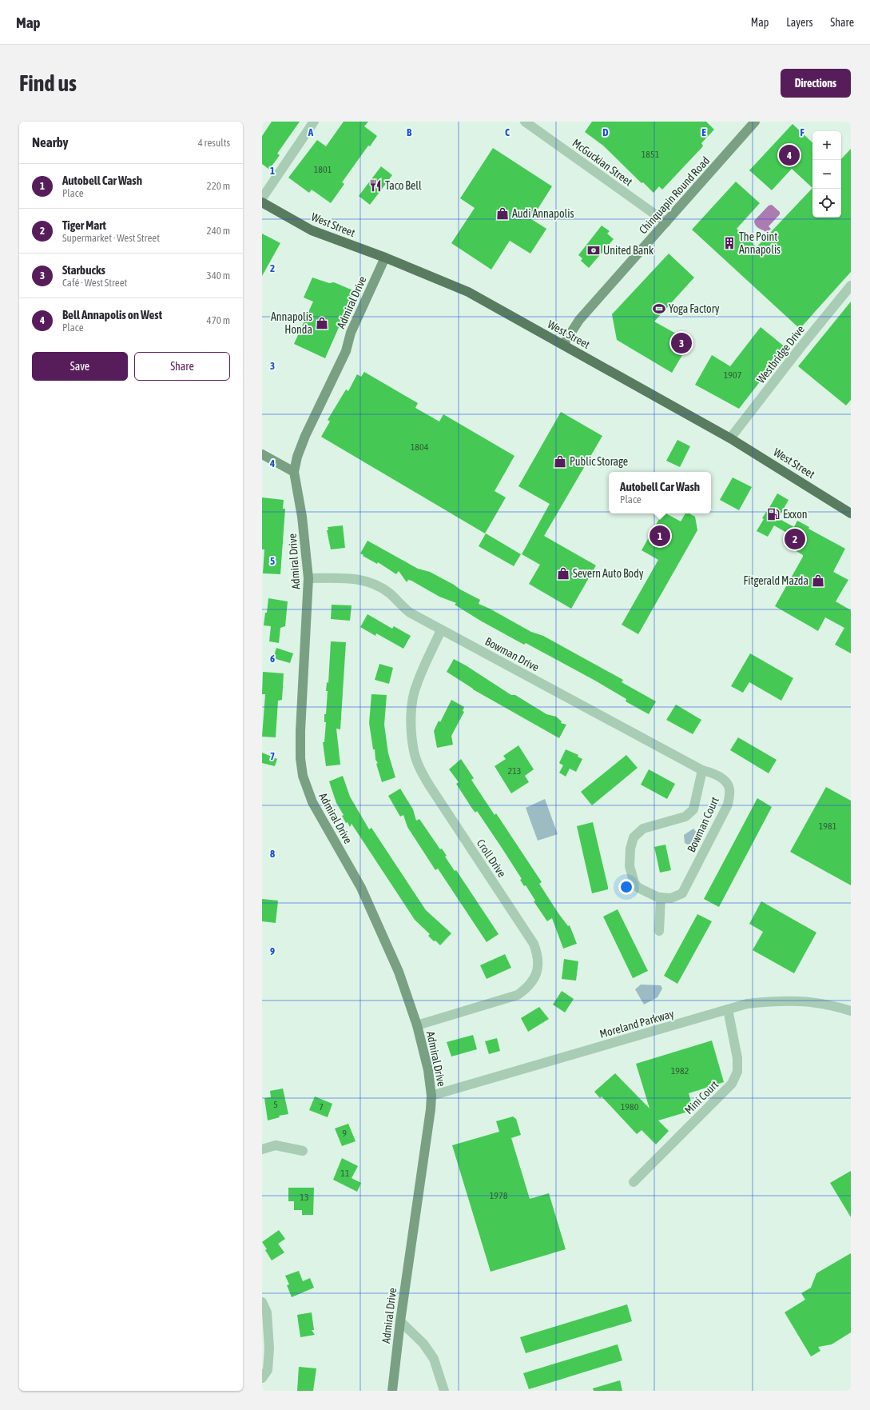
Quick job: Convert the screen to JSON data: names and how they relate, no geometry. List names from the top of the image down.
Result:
{
  "streets": {
    "main road": ["West Street"],
    "street": [
      "McGuckian Street",
      "Chinquapin Round Road",
      "Admiral Drive",
      "Westbridge Drive",
      "Bowman Drive",
      "Bowman Court",
      "Croll Drive",
      "Moreland Parkway",
      "Mini Court"
    ]
  },
  "crossings": [
    ["McGuckian Street", "Chinquapin Round Road"],
    ["Chinquapin Round Road", "West Street"],
    ["West Street", "Admiral Drive"],
    ["West Street", "Westbridge Drive"],
    ["Admiral Drive", "Bowman Drive"],
    ["Admiral Drive", "Croll Drive"],
    ["Admiral Drive", "Moreland Parkway"],
    ["Bowman Drive", "Bowman Court"],
    ["Bowman Drive", "Croll Drive"],
    ["Moreland Parkway", "Mini Court"]
  ],
  "places": {
    "restaurant": ["Taco Bell"],
    "shop": [
      "Audi Annapolis",
      "Annapolis Honda",
      "Public Storage",
      "Severn Auto Body",
      "Fitgerald Mazda"
    ],
    "building": ["The Point Annapolis"],
    "bank": ["United Bank"],
    "sports": ["Yoga Factory"],
    "fuel station": ["Exxon"]
  },
  "house_numbers": [
    "1851",
    "1801",
    "1907",
    "1804",
    "213",
    "1981",
    "1982",
    "5",
    "7",
    "1980",
    "9",
    "11",
    "1978",
    "13"
  ],
  "page": {
    "header": "Map",
    "nav": ["Map", "Layers", "Share"],
    "buttons": [
      "Directions",
      ["Save", "Share"]
    ],
    "title": "Find us",
    "heading": ["Nearby", "4 results"],
    "map_buttons": ["+", "−"],
    "pins": [
      "4",
      "3",
      "1",
      "2"
    ],
    "list": [
      {
        "mark": "1",
        "name": "Autobell Car Wash",
        "note": "Place",
        "value": "220 m"
      },
      {
        "mark": "2",
        "name": "Tiger Mart",
        "note": "Supermarket · West Street",
        "value": "240 m"
      },
      {
        "mark": "3",
        "name": "Starbucks",
        "note": "Café · West Street",
        "value": "340 m"
      },
      {
        "mark": "4",
        "name": "Bell Annapolis on West",
        "note": "Place",
        "value": "470 m"
      }
    ],
    "popup": ["Autobell Car Wash", "Place"]
  },
  "grid": {
    "columns": [
      "A",
      "B",
      "C",
      "D",
      "E",
      "F"
    ],
    "rows": [
      "1",
      "2",
      "3",
      "4",
      "5",
      "6",
      "7",
      "8",
      "9"
    ]
  }
}
